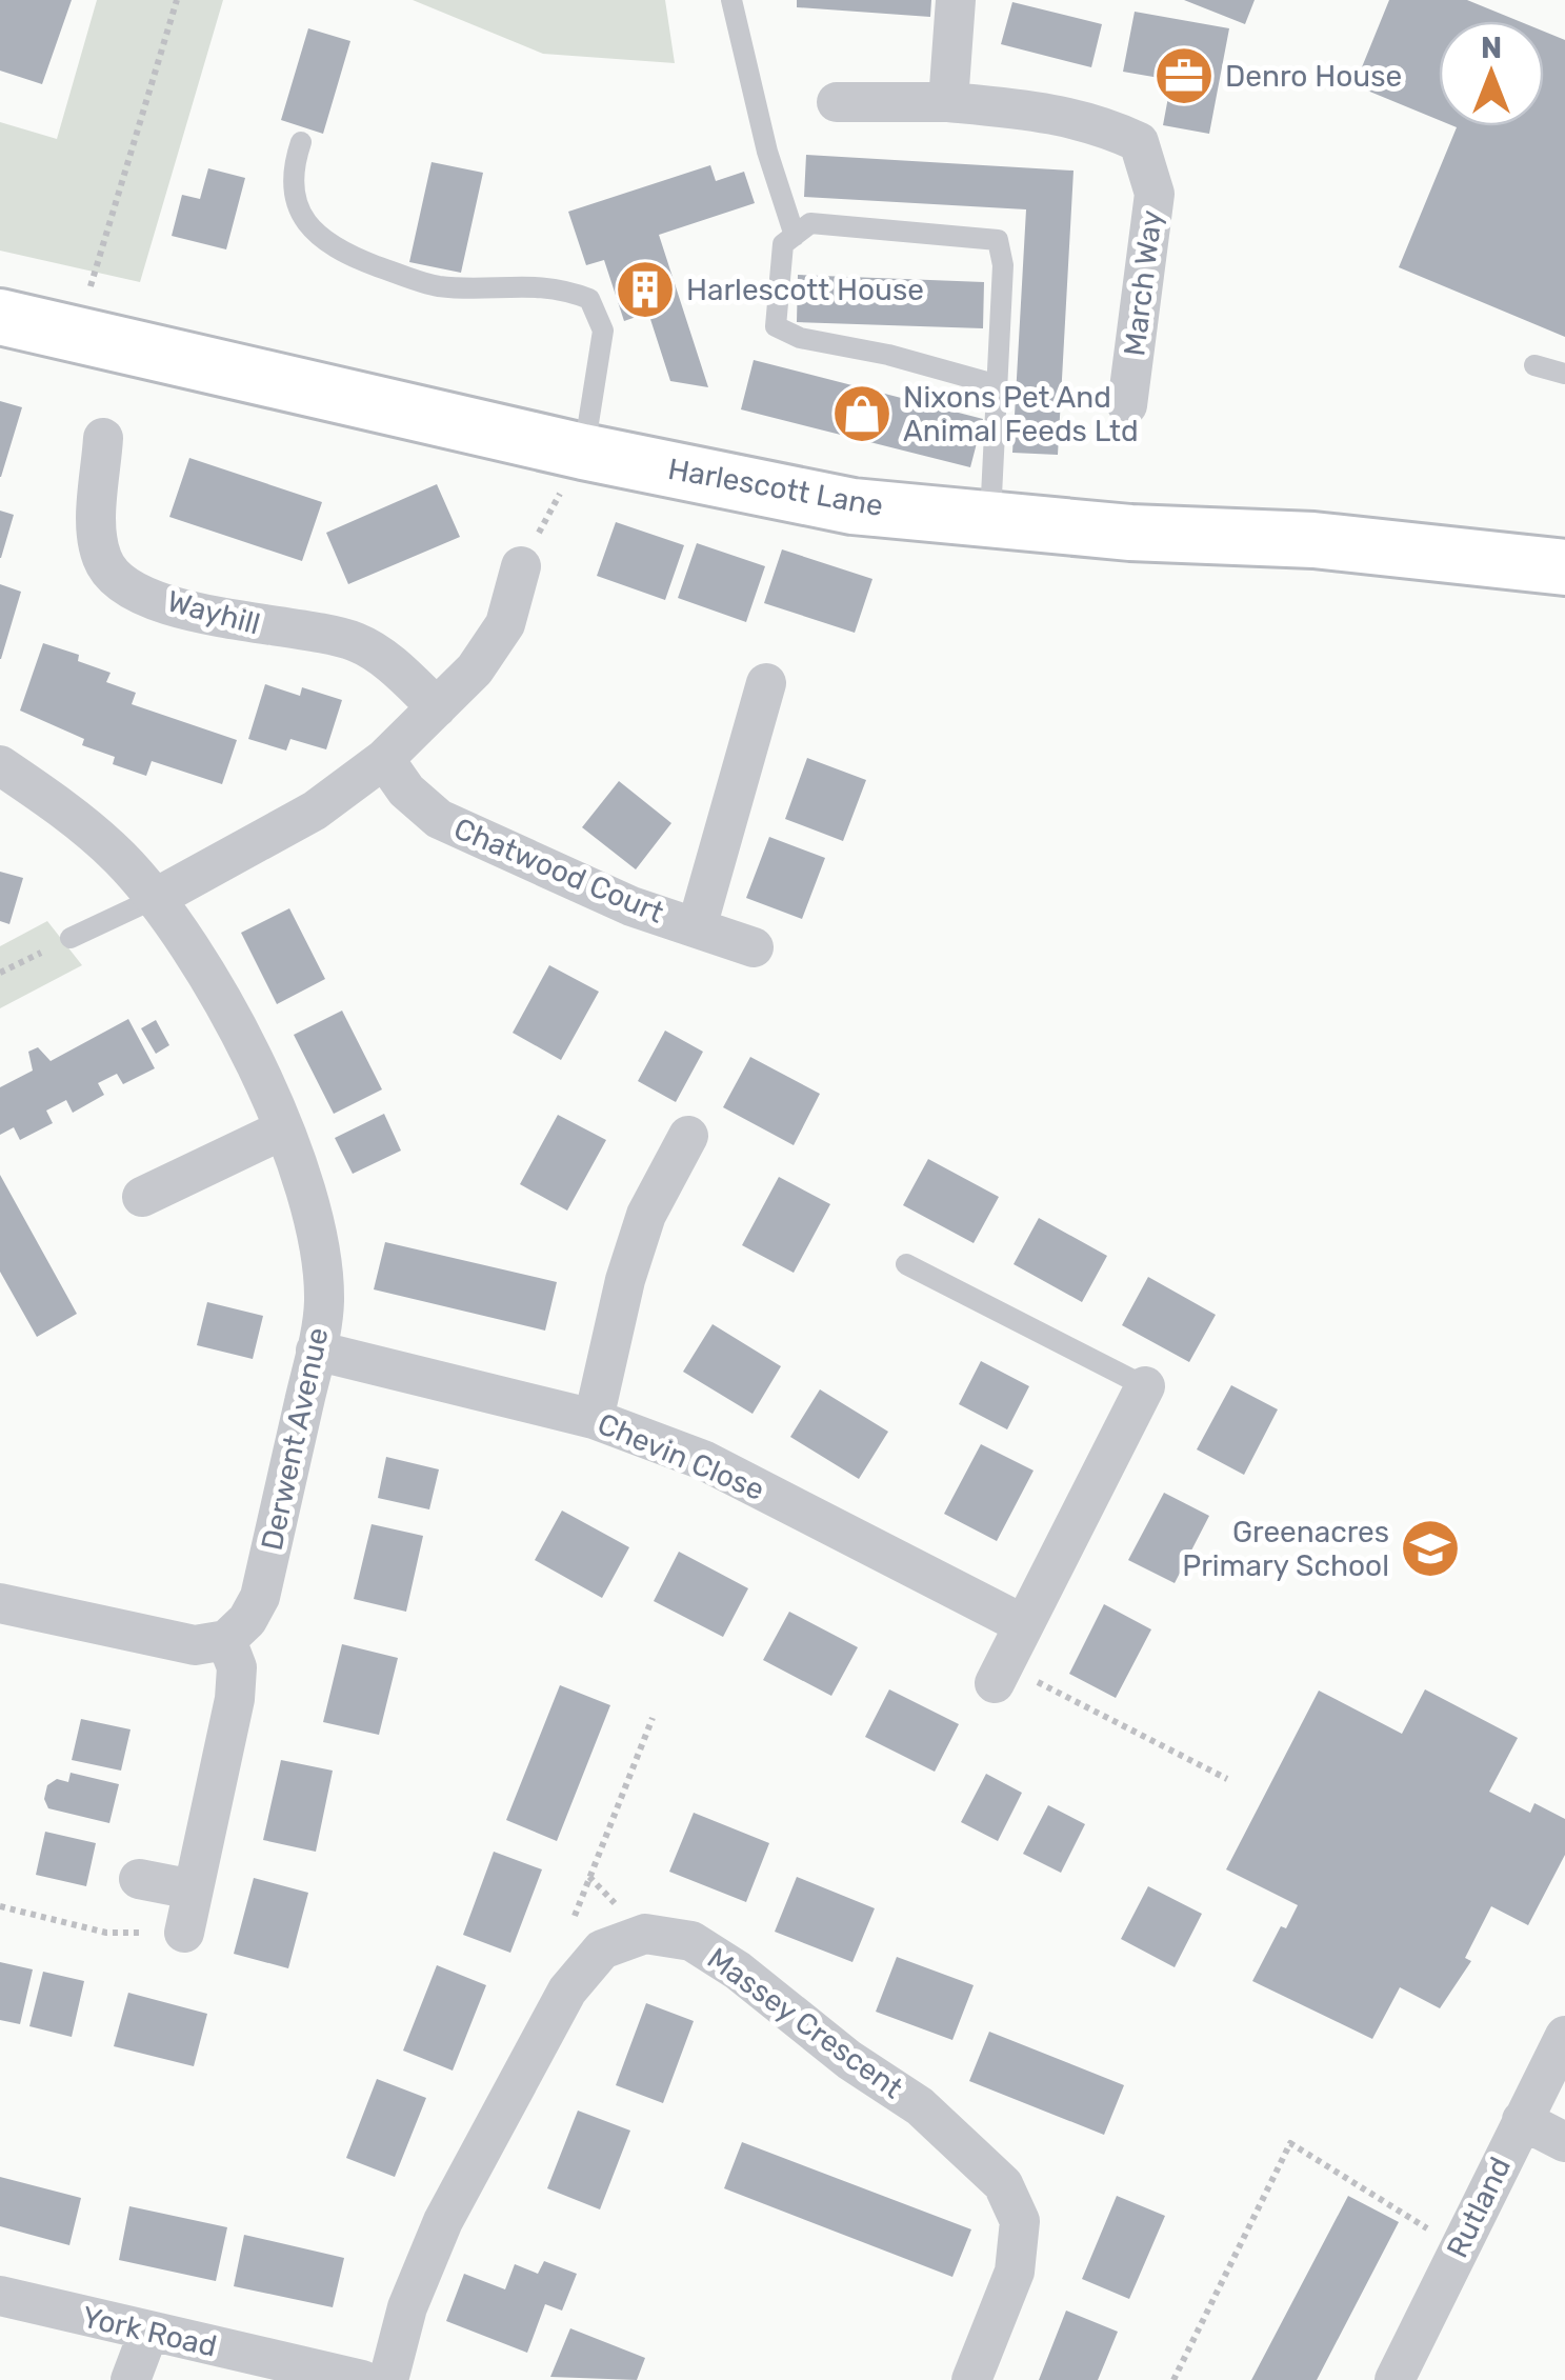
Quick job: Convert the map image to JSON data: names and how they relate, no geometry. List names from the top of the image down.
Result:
{
  "streets": {
    "street": [
      "March Way",
      "Harlescott Lane",
      "Wayhill",
      "Chatwood Court",
      "Derwent Avenue",
      "Chevin Close",
      "Massey Crescent",
      "Rutland",
      "York Road"
    ]
  },
  "crossings": [
    ["Derwent Avenue", "Chevin Close"]
  ],
  "places": {
    "office": ["Denro House"],
    "building": ["Harlescott House"],
    "shop": ["Nixons Pet And Animal Feeds Ltd"],
    "school or university": ["Greenacres Primary School"]
  },
  "north": "top"
}
